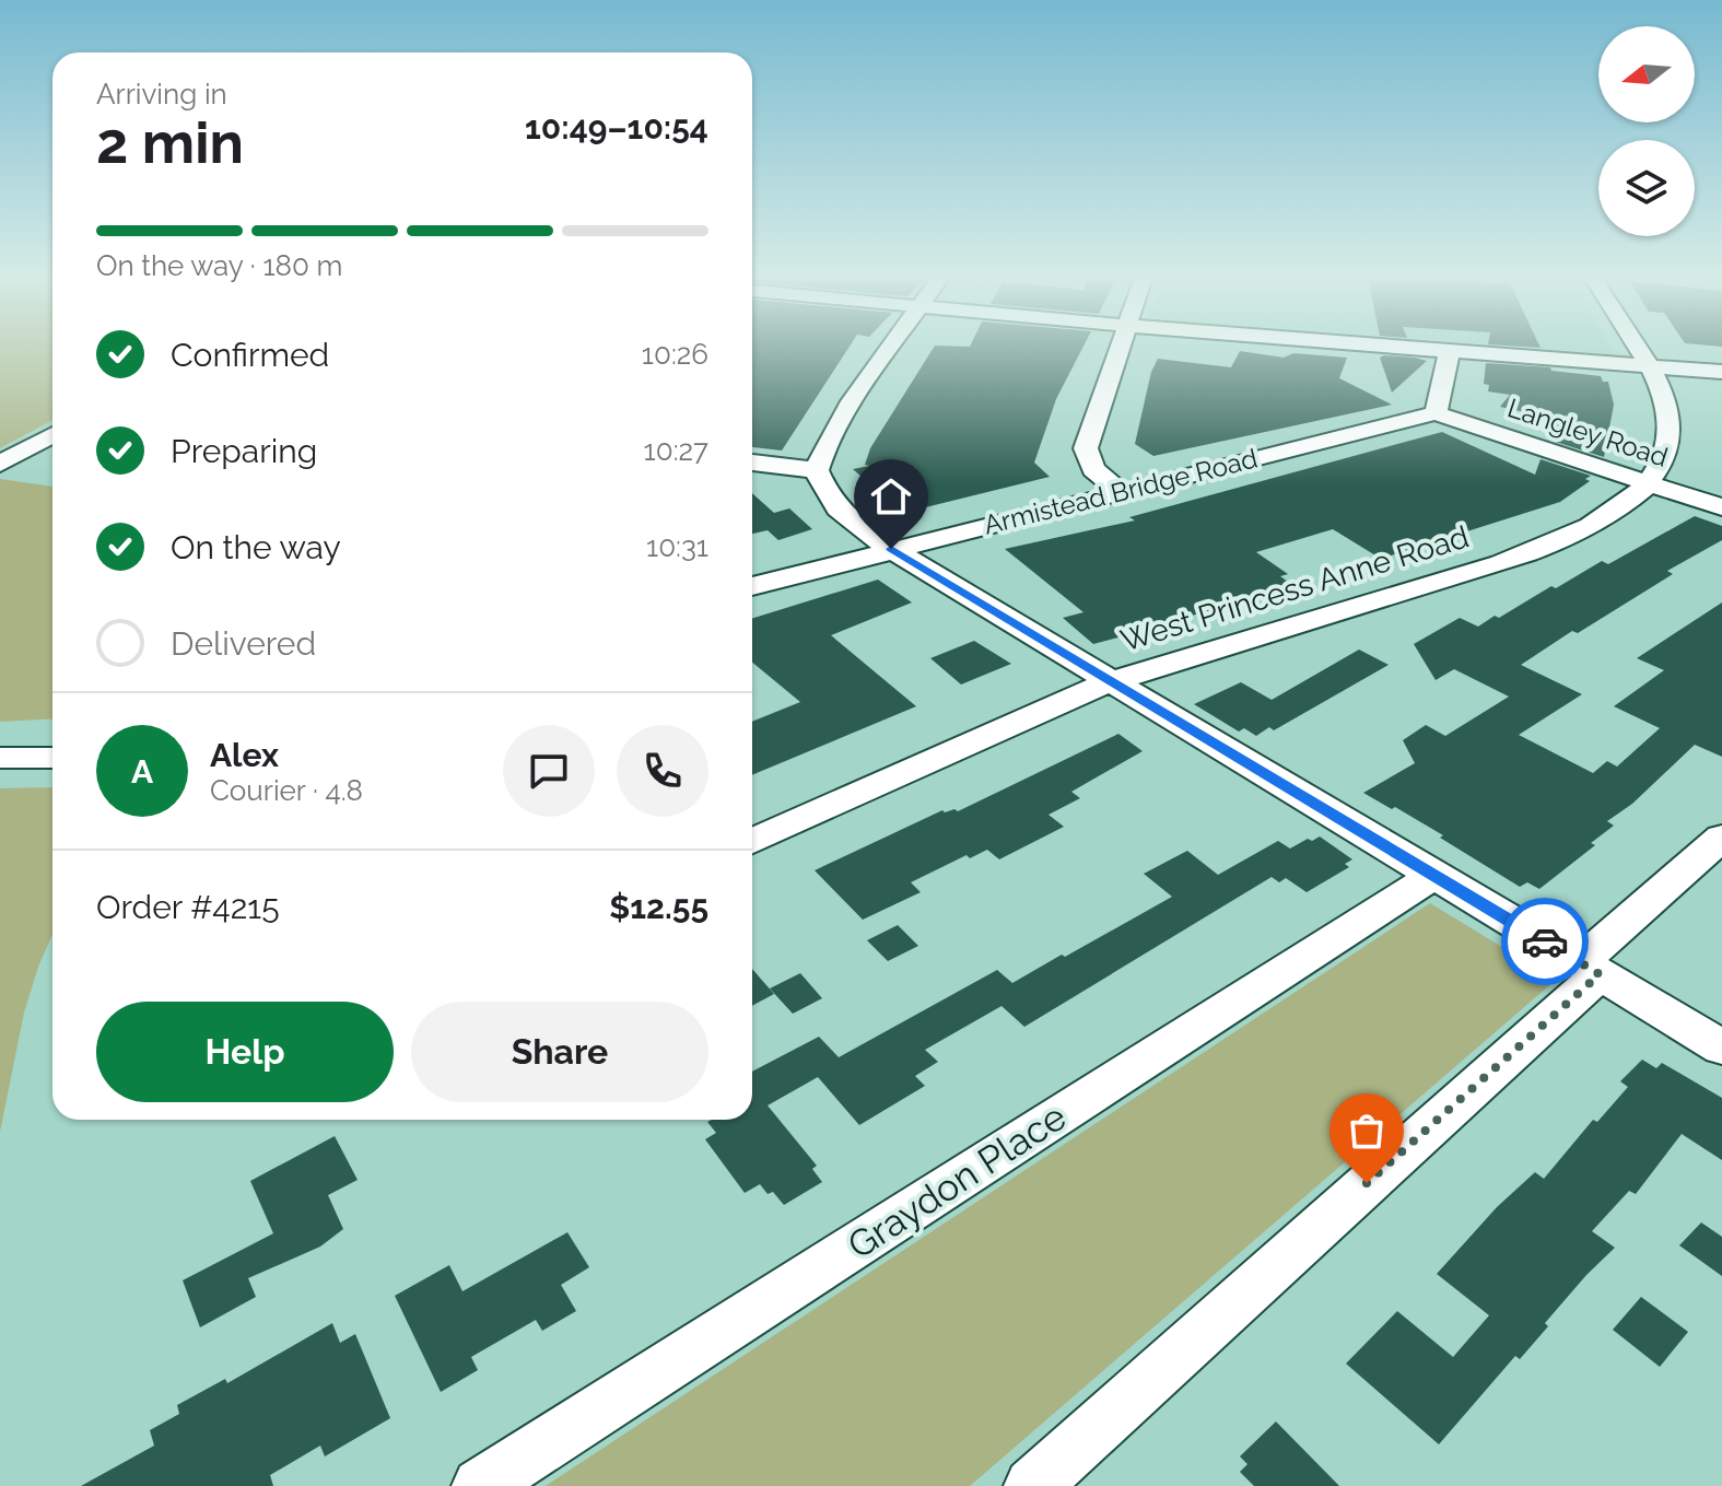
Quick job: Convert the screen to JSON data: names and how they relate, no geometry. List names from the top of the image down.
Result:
{
  "streets": {
    "street": [
      "Langley Road",
      "Armistead Bridge Road",
      "West Princess Anne Road",
      "Graydon Place"
    ]
  },
  "crossings": [
    ["Langley Road", "Armistead Bridge Road"],
    ["Langley Road", "West Princess Anne Road"]
  ],
  "north": "left",
  "page": {
    "heading": ["2 min", "Arriving in", "10:49–10:54"],
    "panel": [
      "Alex",
      "Courier · 4.8",
      "Order #4215",
      "$12.55"
    ],
    "bar": "On the way · 180 m",
    "list": [
      ["Confirmed", "10:26"],
      ["Preparing", "10:27"],
      ["On the way", "10:31"],
      "Delivered"
    ],
    "round": "A",
    "buttons": ["Help", "Share"]
  }
}
